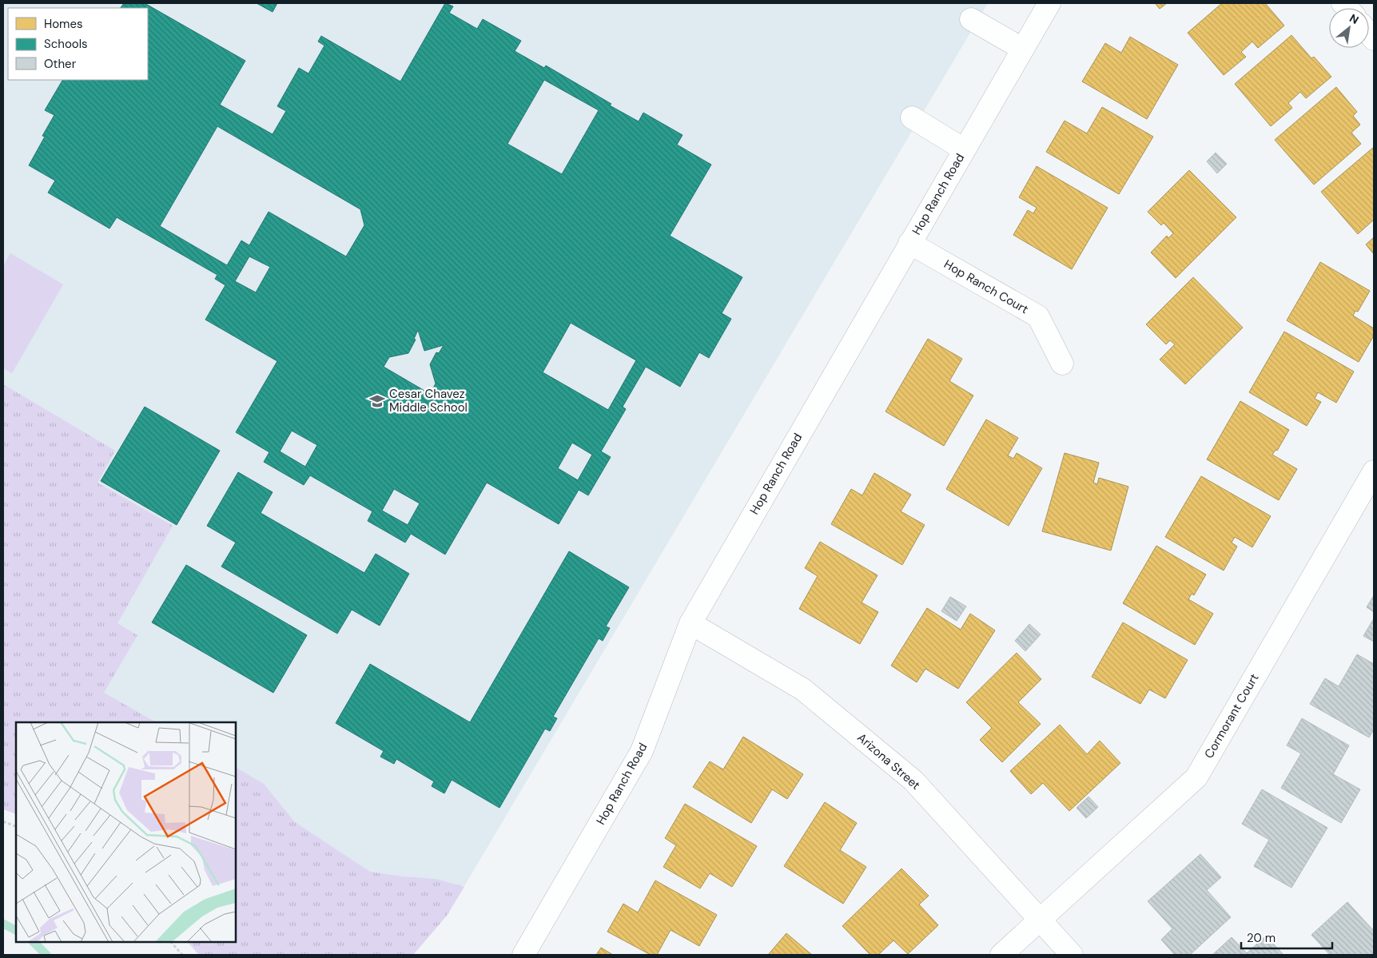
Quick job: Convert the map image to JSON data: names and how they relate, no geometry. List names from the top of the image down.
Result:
{
  "streets": {
    "street": [
      "Hop Ranch Road",
      "Hop Ranch Court",
      "Cormorant Court",
      "Arizona Street"
    ]
  },
  "crossings": [
    ["Hop Ranch Road", "Hop Ranch Court"],
    ["Hop Ranch Road", "Arizona Street"],
    ["Cormorant Court", "Arizona Street"]
  ],
  "places": {
    "school or university": ["Cesar Chavez Middle School"]
  },
  "legend": ["Homes", "Schools", "Other"],
  "scale_bar": "20 m",
  "north": "top right"
}
